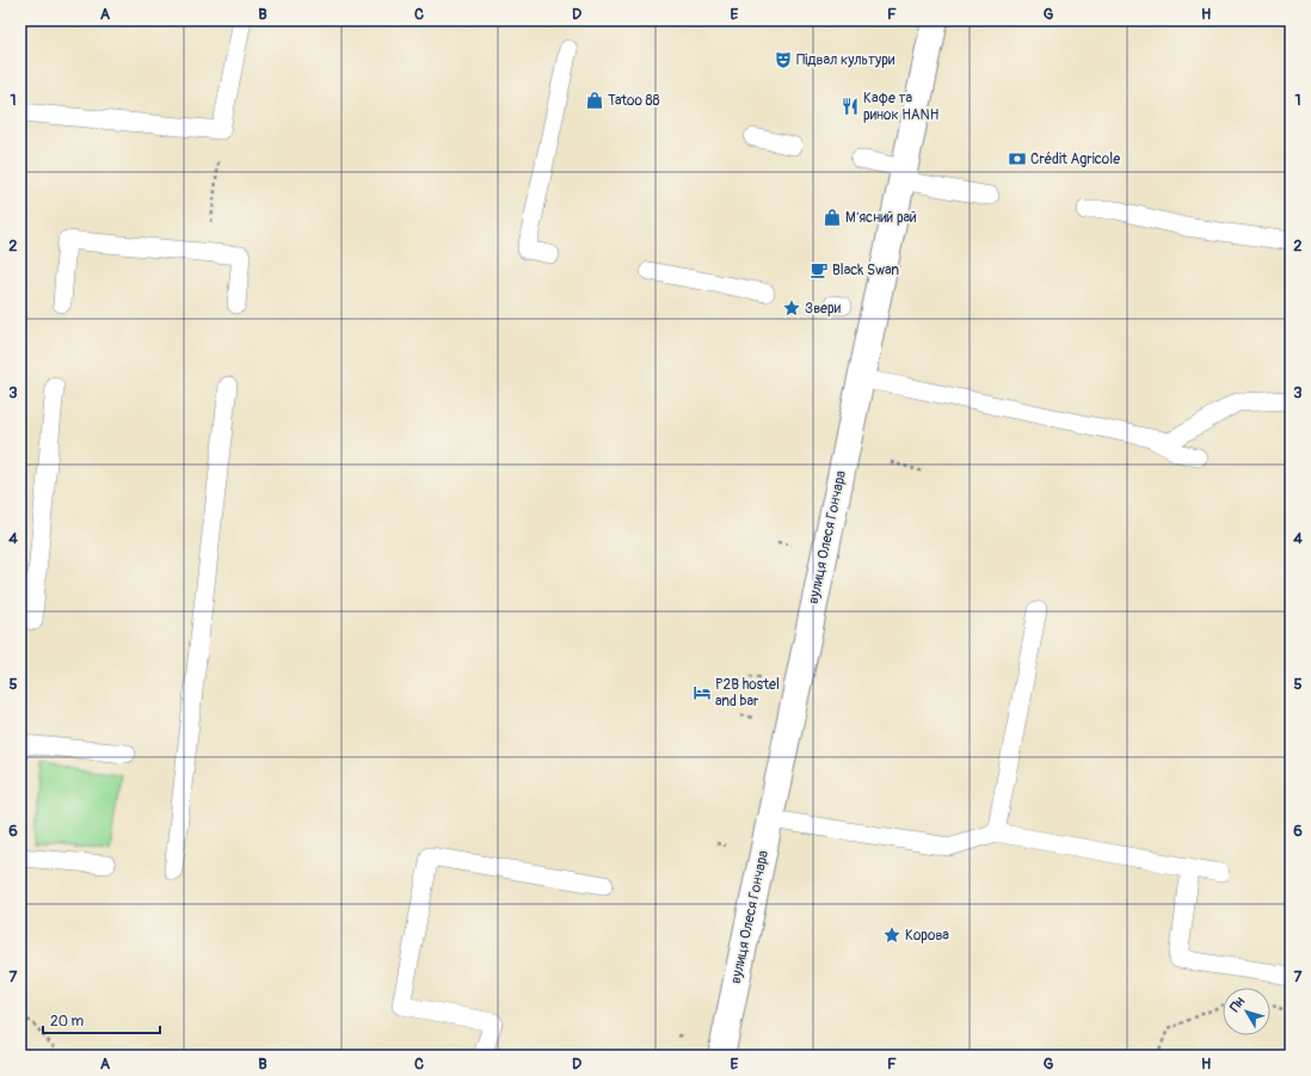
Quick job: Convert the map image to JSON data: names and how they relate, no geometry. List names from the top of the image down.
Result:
{
  "streets": {
    "street": ["вулиця Олеся Гончара"]
  },
  "places": {
    "theatre": ["Підвал культури"],
    "shop": ["Tatoo 88", "Мʼясний рай"],
    "restaurant": ["Кафе та ринок HANH"],
    "bank": ["Crédit Agricole"],
    "cafe": ["Black Swan"],
    "place": ["Звери", "Корова"],
    "hotel": ["P2B hostel and bar"]
  },
  "scale_bar": "20 m",
  "north": "top left",
  "grid": {
    "columns": [
      "A",
      "B",
      "C",
      "D",
      "E",
      "F",
      "G",
      "H"
    ],
    "rows": [
      "1",
      "2",
      "3",
      "4",
      "5",
      "6",
      "7"
    ]
  }
}
